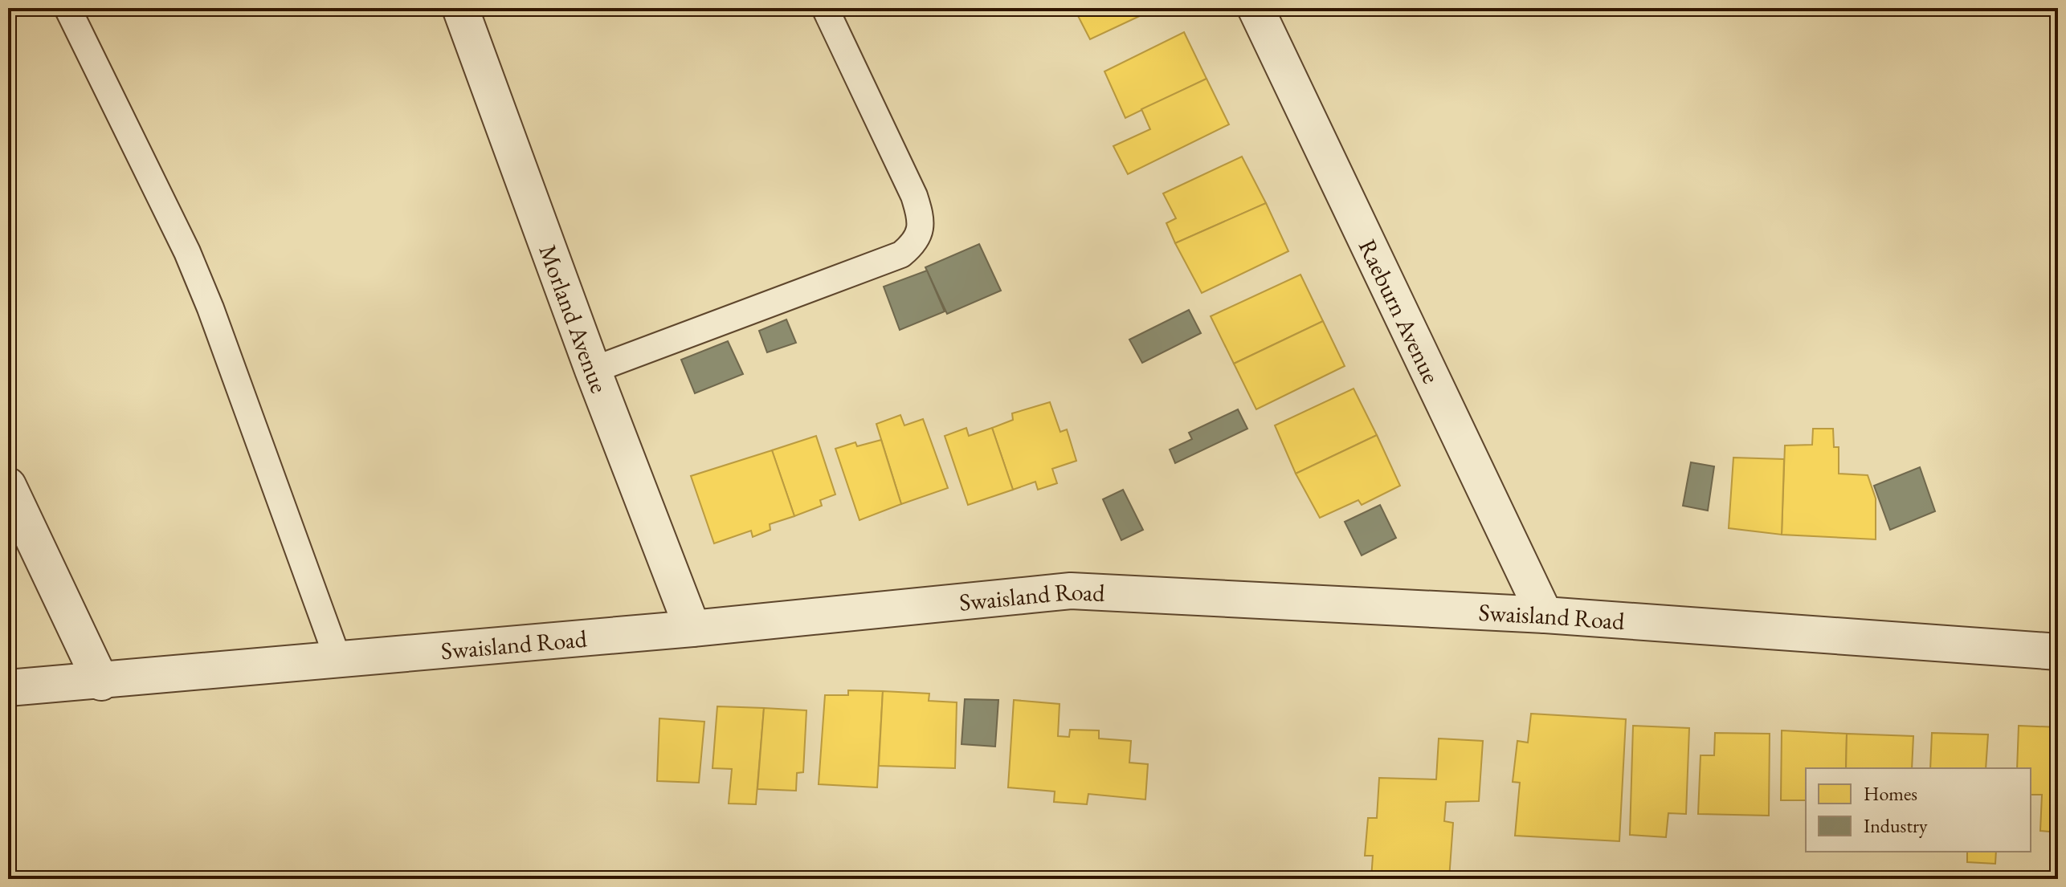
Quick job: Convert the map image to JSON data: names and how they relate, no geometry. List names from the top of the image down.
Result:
{
  "streets": {
    "street": ["Raeburn Avenue", "Morland Avenue", "Swaisland Road"]
  },
  "crossings": [
    ["Raeburn Avenue", "Swaisland Road"],
    ["Morland Avenue", "Swaisland Road"]
  ],
  "legend": ["Homes", "Industry"]
}
